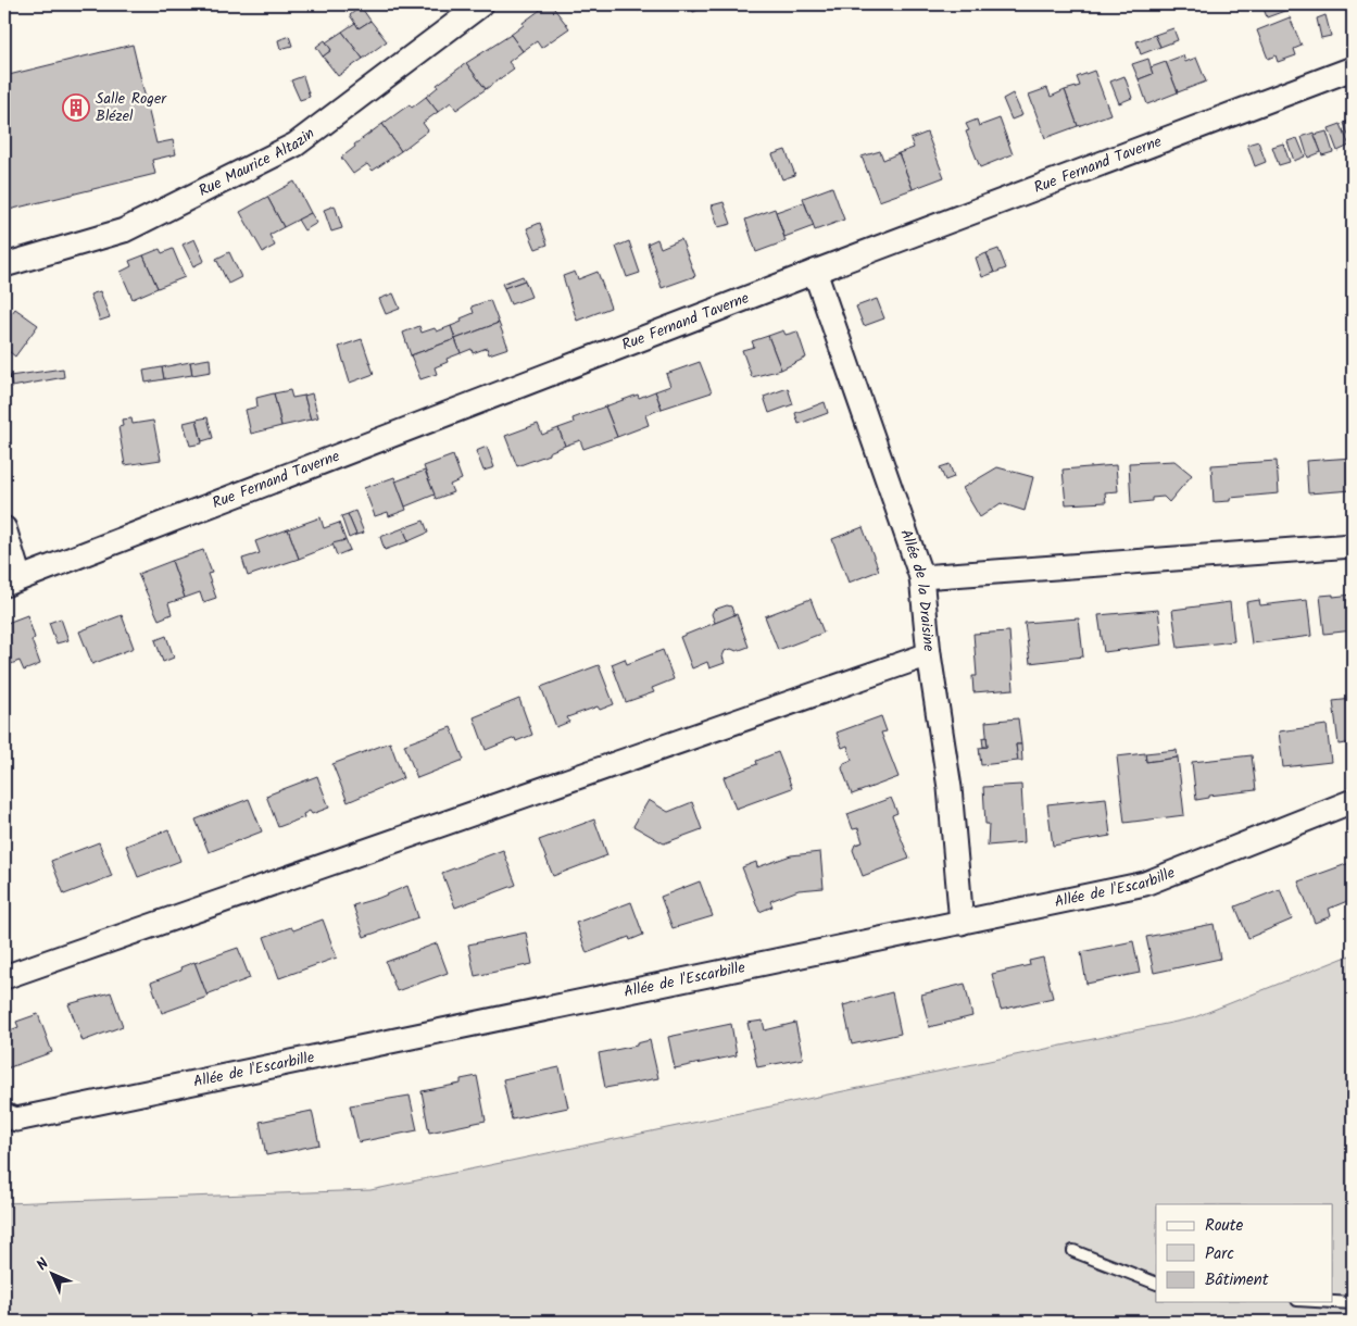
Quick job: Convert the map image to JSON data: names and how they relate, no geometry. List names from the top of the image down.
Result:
{
  "streets": {
    "street": [
      "Rue Maurice Altazin",
      "Rue Fernand Taverne",
      "Allée de la Draisine",
      "Allée de l'Escarbille"
    ]
  },
  "crossings": [
    ["Rue Fernand Taverne", "Allée de la Draisine"],
    ["Allée de la Draisine", "Allée de l'Escarbille"]
  ],
  "places": {
    "building": ["Salle Roger Blézel"]
  },
  "legend": ["Route", "Parc", "Bâtiment"],
  "north": "top left"
}
